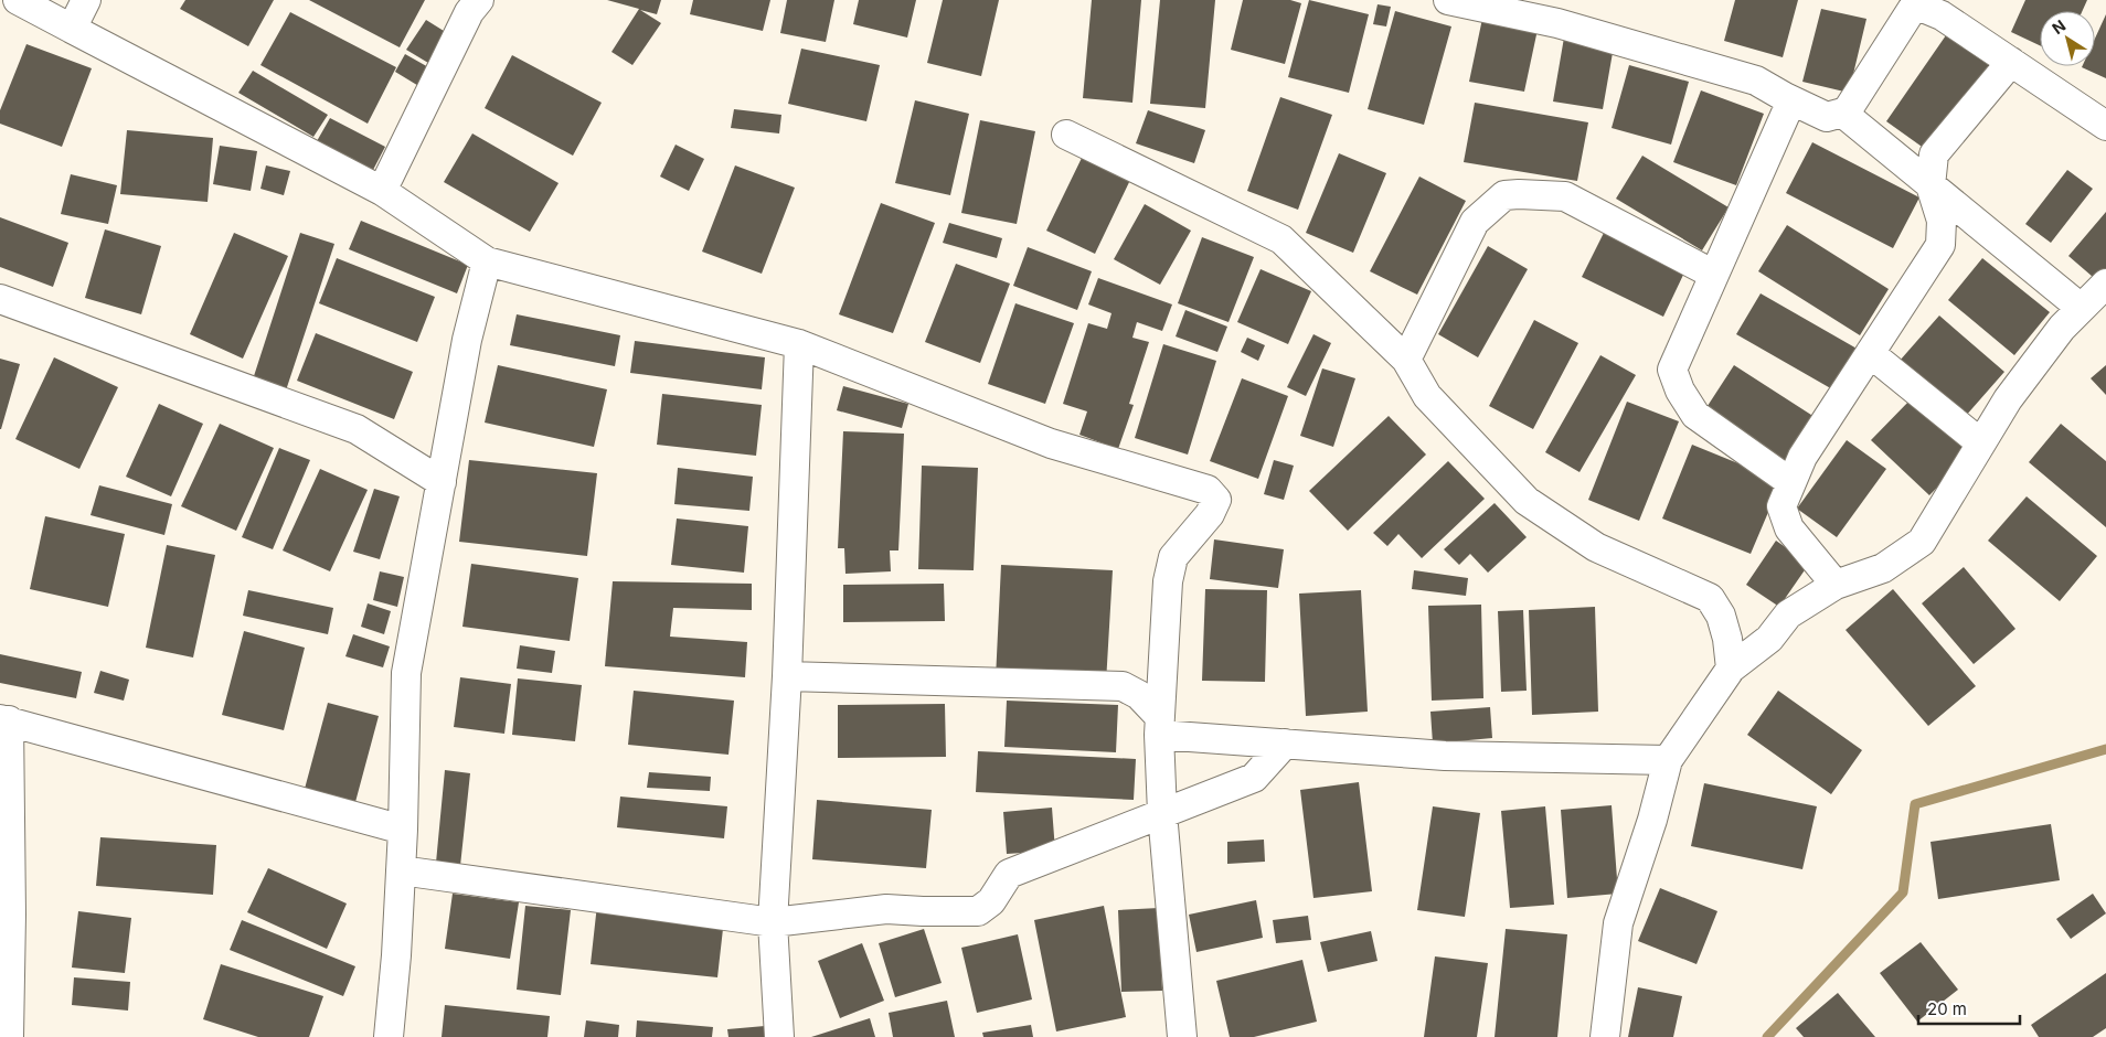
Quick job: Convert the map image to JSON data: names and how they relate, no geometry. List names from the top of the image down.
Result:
{
  "scale_bar": "20 m",
  "north": "top left"
}
